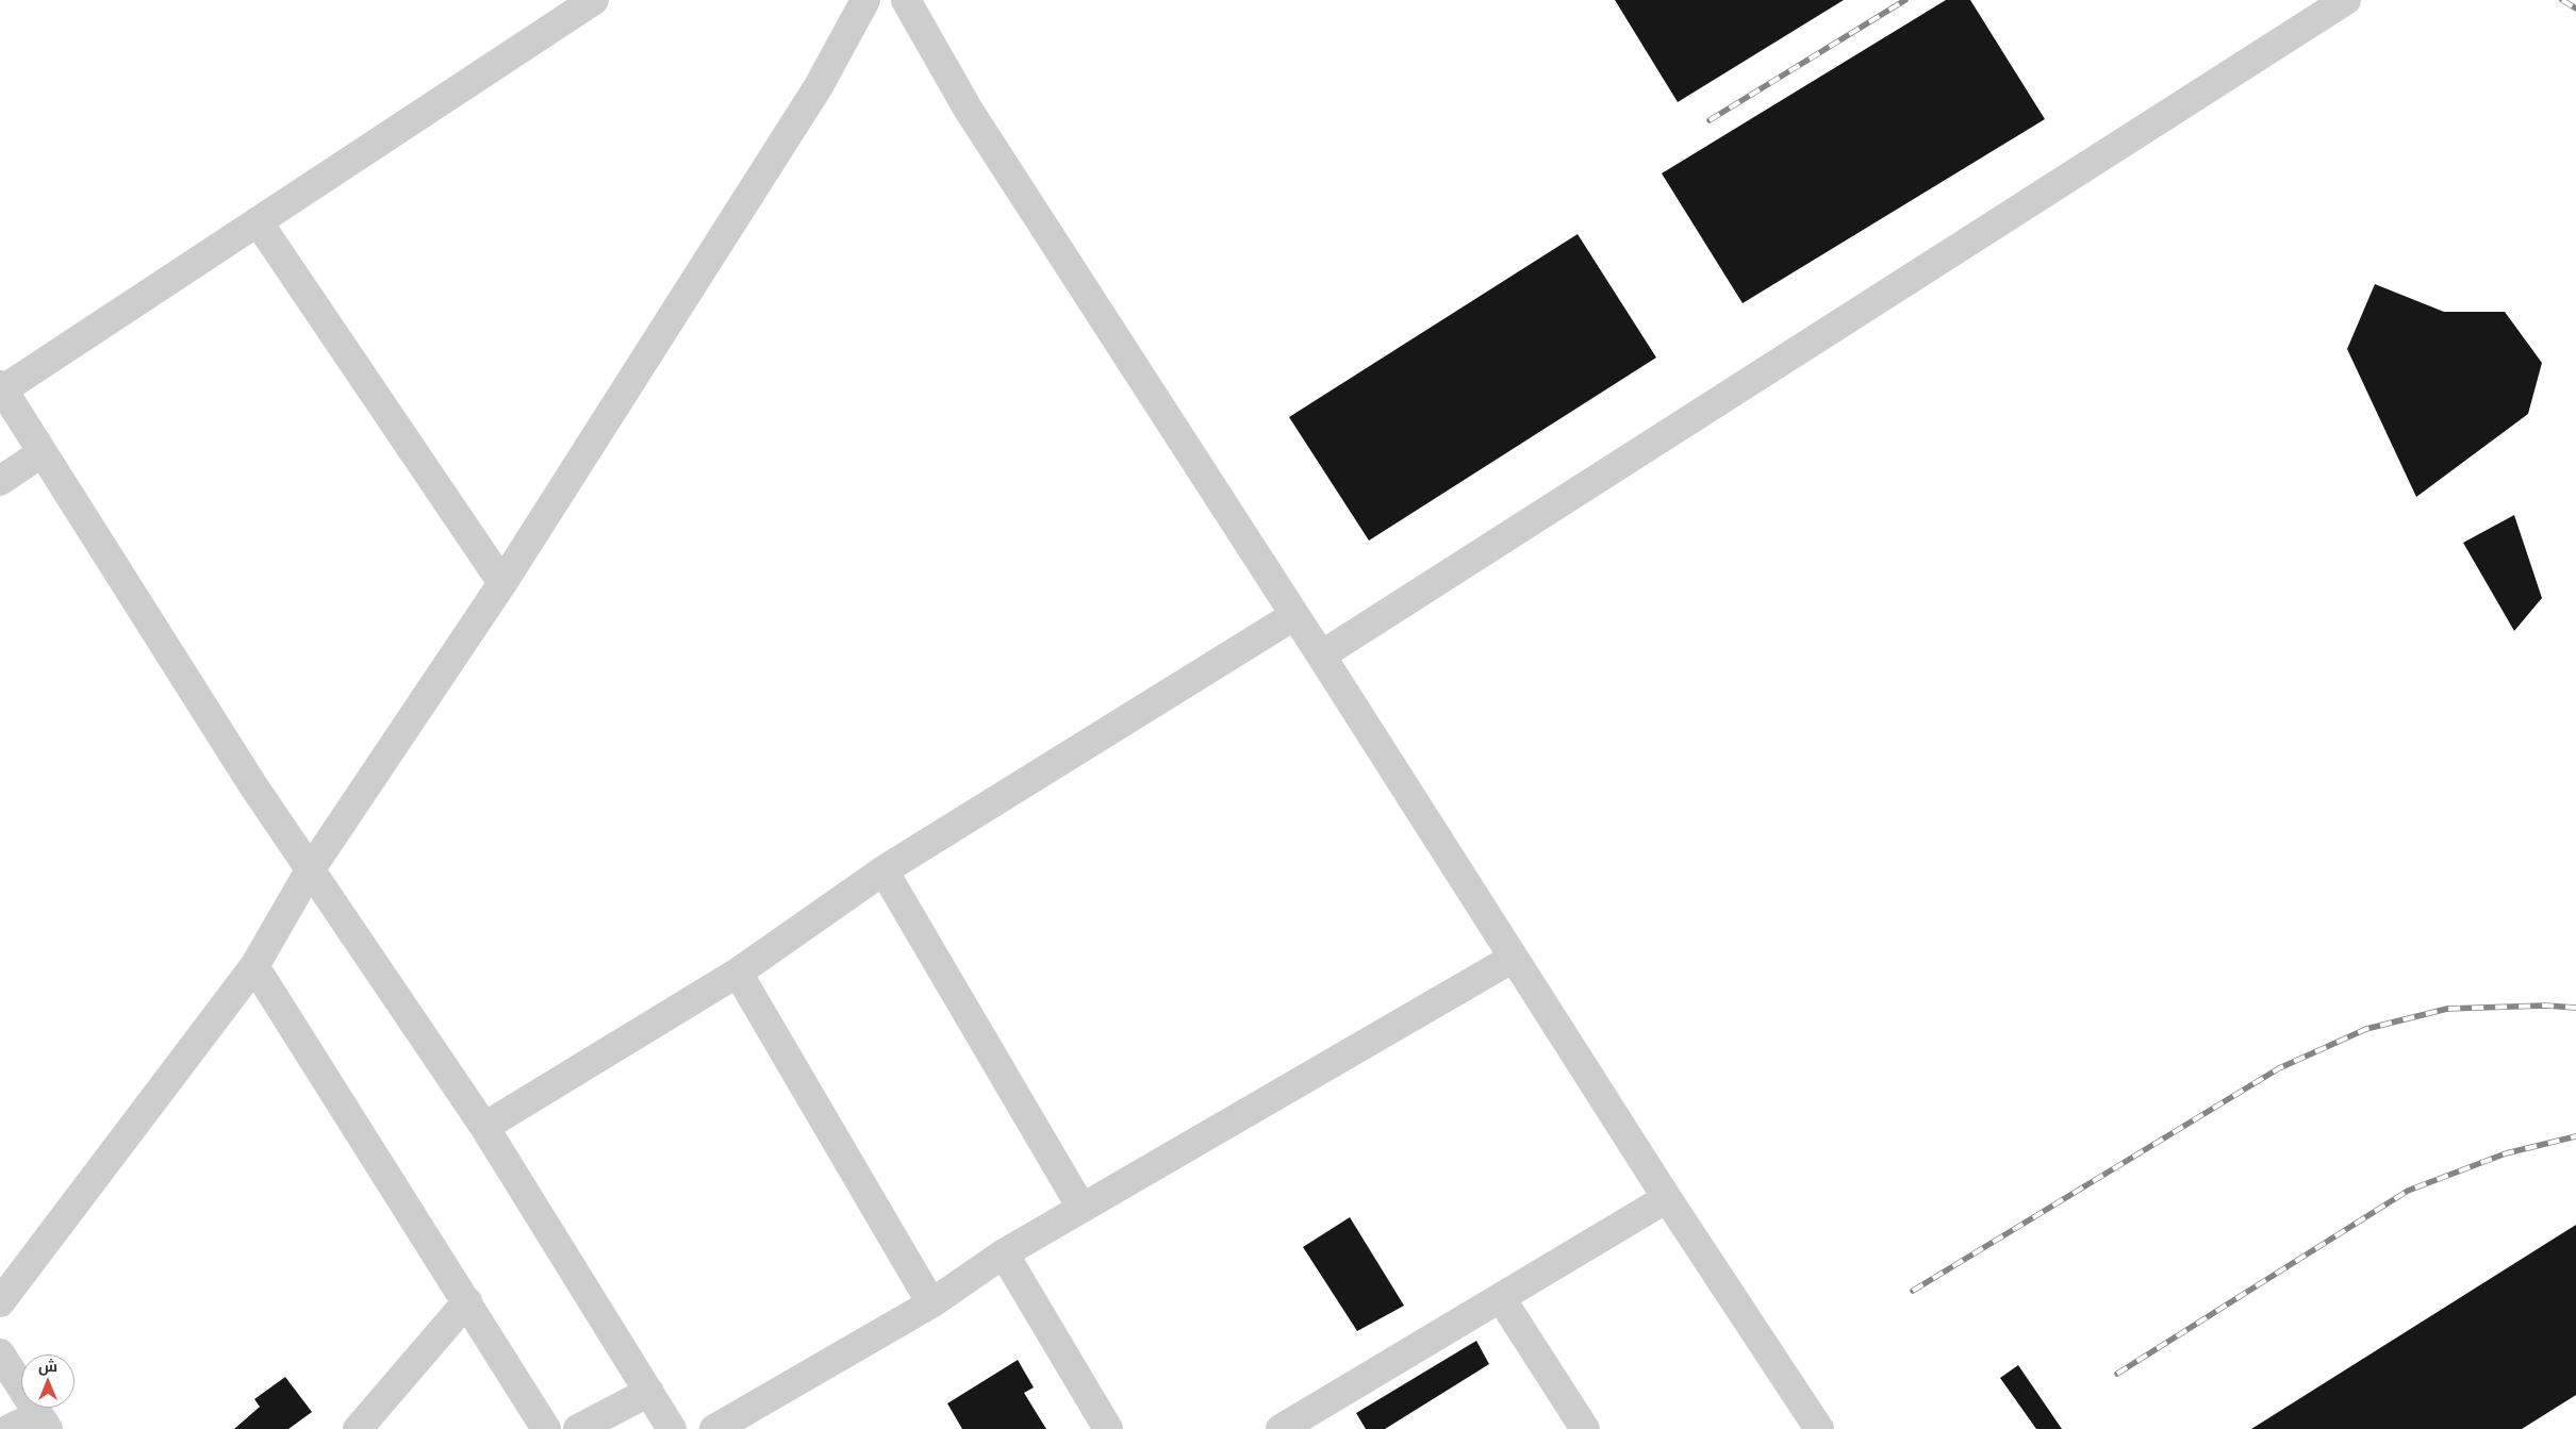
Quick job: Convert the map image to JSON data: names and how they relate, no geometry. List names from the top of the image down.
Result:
{
  "north": "top"
}
